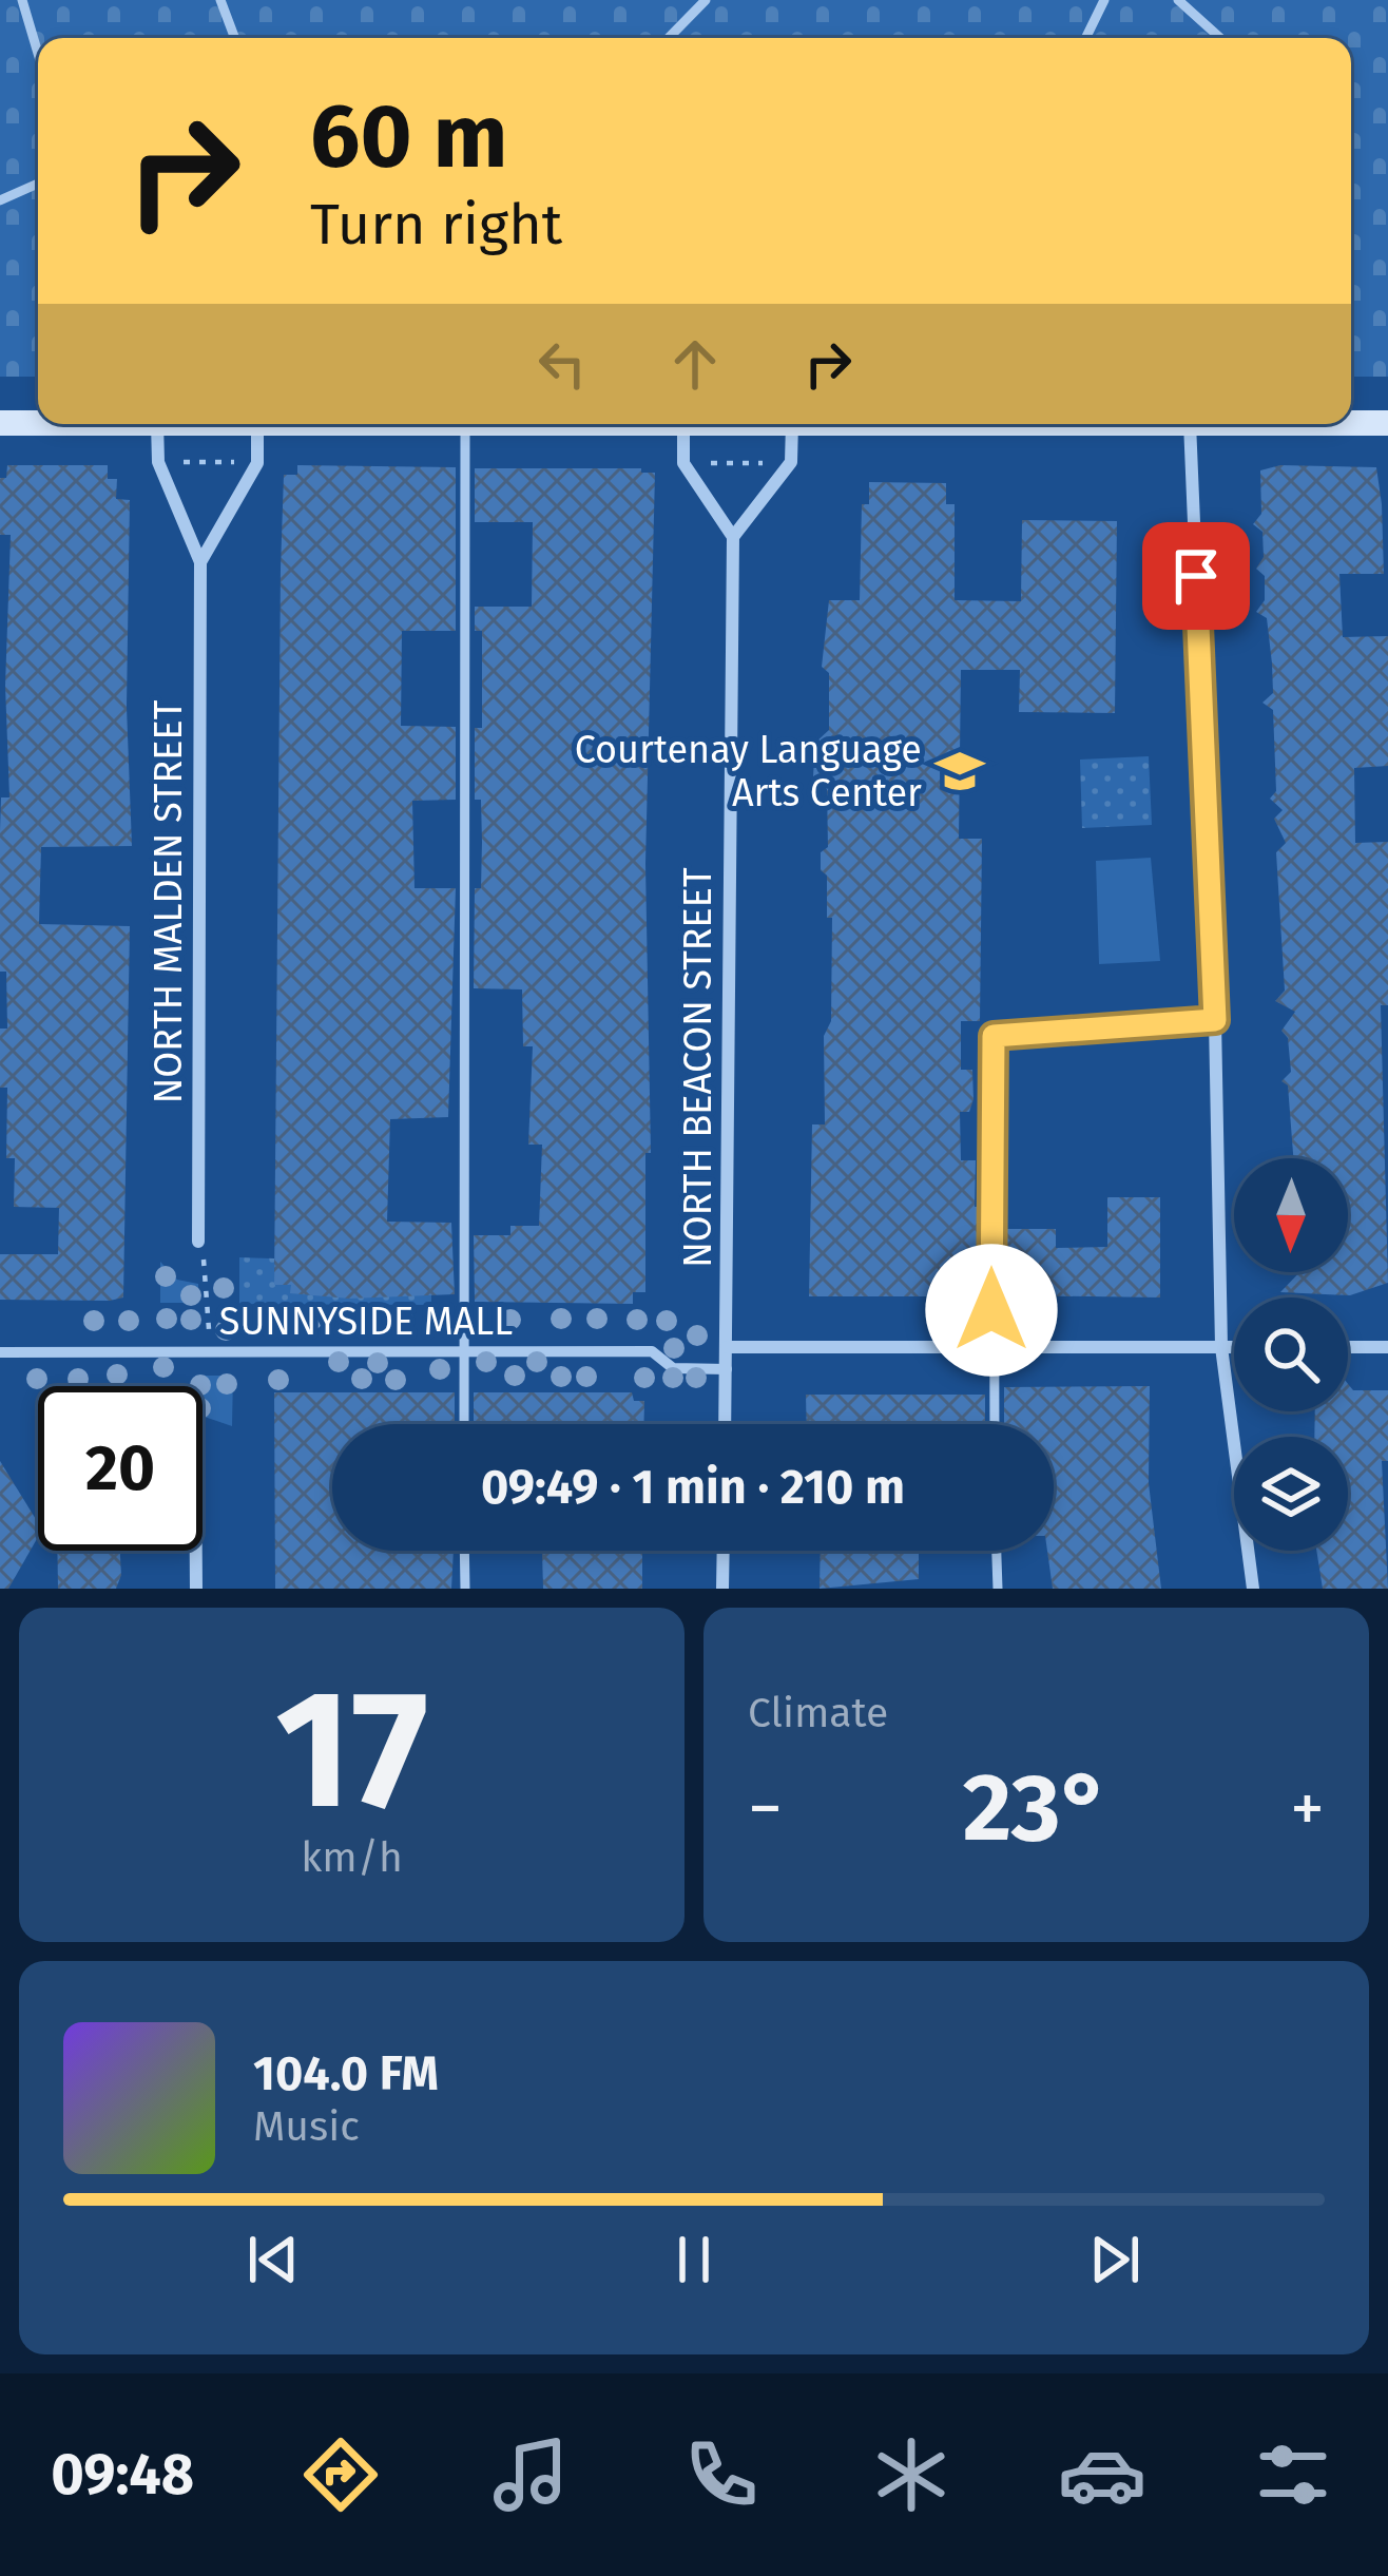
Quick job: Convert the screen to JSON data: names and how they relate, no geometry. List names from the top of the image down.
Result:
{
  "streets": {
    "street": ["NORTH MALDEN STREET", "NORTH BEACON STREET", "SUNNYSIDE MALL"]
  },
  "crossings": [
    ["NORTH BEACON STREET", "SUNNYSIDE MALL"]
  ],
  "places": {
    "school or university": ["Courtenay Language Arts Center"]
  },
  "north": "bottom",
  "page": {
    "turn": ["60 m", "Turn right"],
    "limit": "20",
    "trip": "09:49 · 1 min · 210 m",
    "tile": [
      ["17", "km/h"],
      "Climate"
    ],
    "heat": ["−", "23°", "+"],
    "song": ["104.0 FM", "Music"],
    "tabs": "09:48"
  }
}
